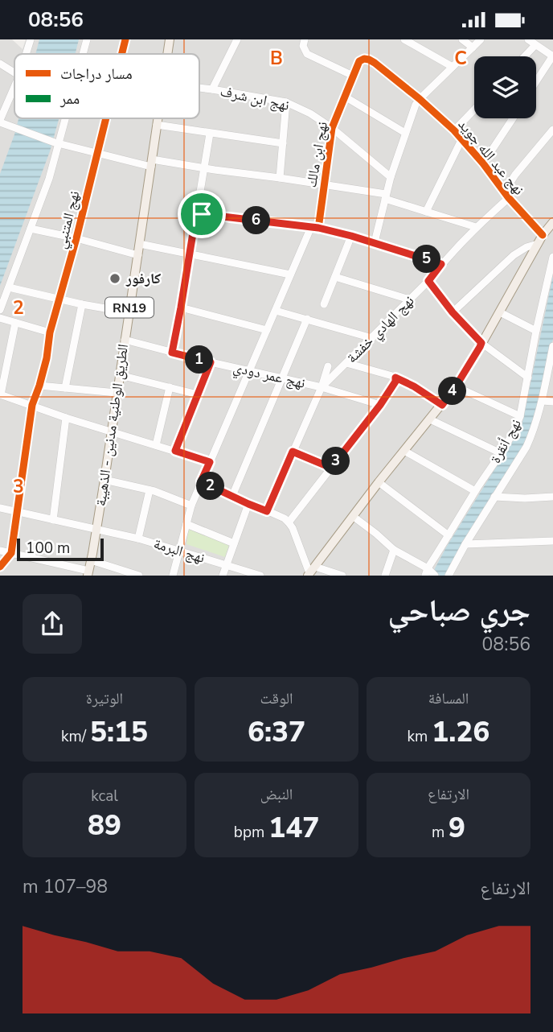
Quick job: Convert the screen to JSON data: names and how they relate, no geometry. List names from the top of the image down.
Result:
{
  "streets": {
    "main road": ["RN19", "الطريق الوطنية مدنين - الذهيبة"],
    "street": [
      "نهج ابن شرف",
      "نهج ابن مالك",
      "نهج عبد الله جويد",
      "نهج المتنبي",
      "نهج الهادي خفشة",
      "نهج عمر دودي",
      "نهج أنقرة",
      "نهج البرمة"
    ]
  },
  "crossings": [
    ["نهج ابن شرف", "نهج ابن مالك"],
    ["نهج ابن مالك", "نهج عبد الله جويد"],
    ["نهج ابن مالك", "نهج عمر دودي"],
    ["نهج ابن مالك", "نهج البرمة"],
    ["نهج عبد الله جويد", "نهج الهادي خفشة"],
    ["نهج المتنبي", "نهج البرمة"],
    ["نهج الهادي خفشة", "نهج عمر دودي"],
    ["نهج عمر دودي", "الطريق الوطنية مدنين - الذهيبة"],
    ["الطريق الوطنية مدنين - الذهيبة", "نهج البرمة"]
  ],
  "places": ["كارفور"],
  "legend": ["مسار دراجات", "ممر"],
  "scale_bar": "100 m",
  "page": {
    "status": "08:56",
    "pins": [
      "6",
      "5",
      "1",
      "4",
      "3",
      "2"
    ],
    "scale": "100 m",
    "heading": ["جري صباحي", "08:56"],
    "stats": [
      ["المسافة", "1.26 km"],
      ["الوقت", "6:37"],
      ["الوتيرة", "5:15 /km"],
      ["الارتفاع", "9 m"],
      ["النبض", "147 bpm"],
      ["kcal", "89"]
    ],
    "chart": ["الارتفاع", "98–107 m"]
  },
  "grid": {
    "columns": ["B", "C"],
    "rows": ["2", "3"]
  }
}
